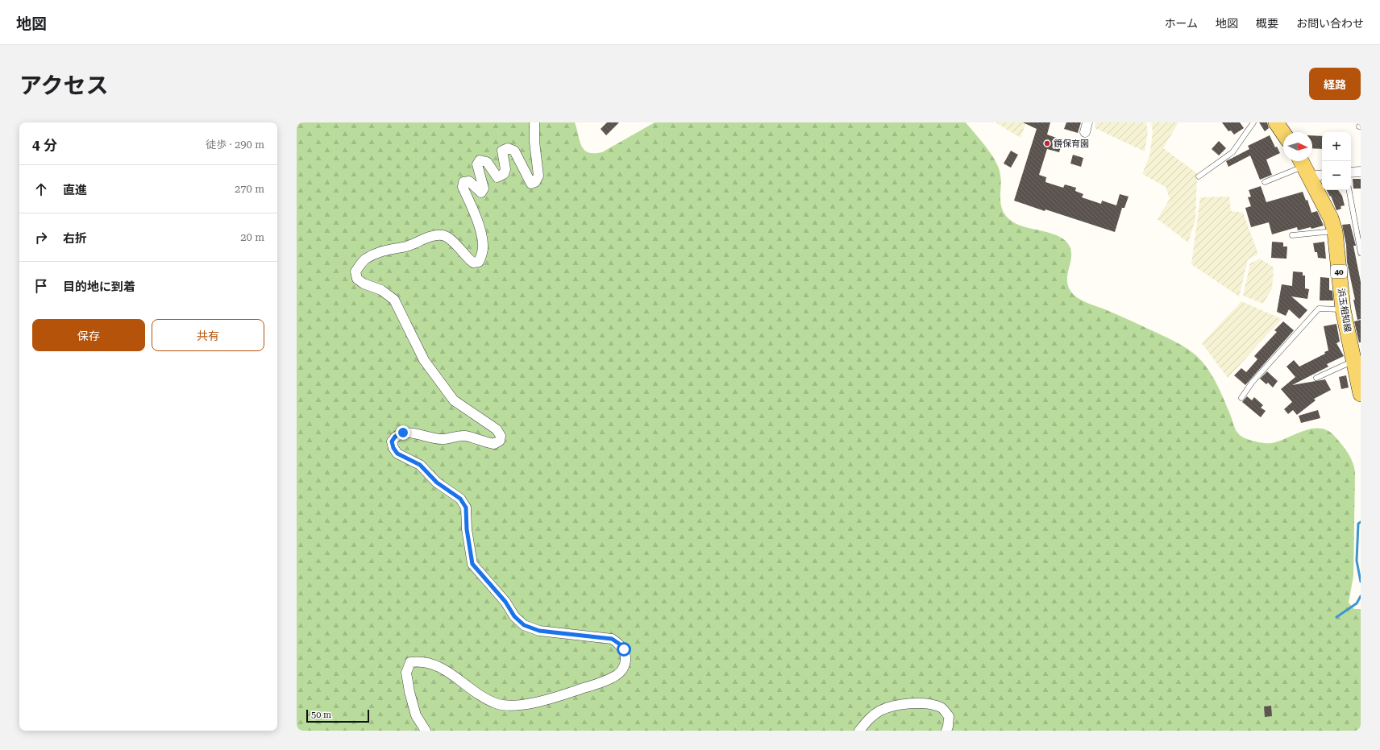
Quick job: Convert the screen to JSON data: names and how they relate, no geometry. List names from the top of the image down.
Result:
{
  "streets": {
    "main road": ["40", "浜玉相知線"]
  },
  "places": ["鏡保育園"],
  "scale_bar": "50 m",
  "north": "right",
  "page": {
    "header": "地図",
    "nav": [
      "ホーム",
      "地図",
      "概要",
      "お問い合わせ"
    ],
    "title": "アクセス",
    "buttons": [
      "経路",
      ["保存", "共有"]
    ],
    "heading": ["4 分", "徒歩 · 290 m"],
    "map_buttons": ["+", "−"],
    "list": [
      ["直進", "270 m"],
      ["右折", "20 m"],
      "目的地に到着"
    ],
    "scale": "50 m"
  }
}
